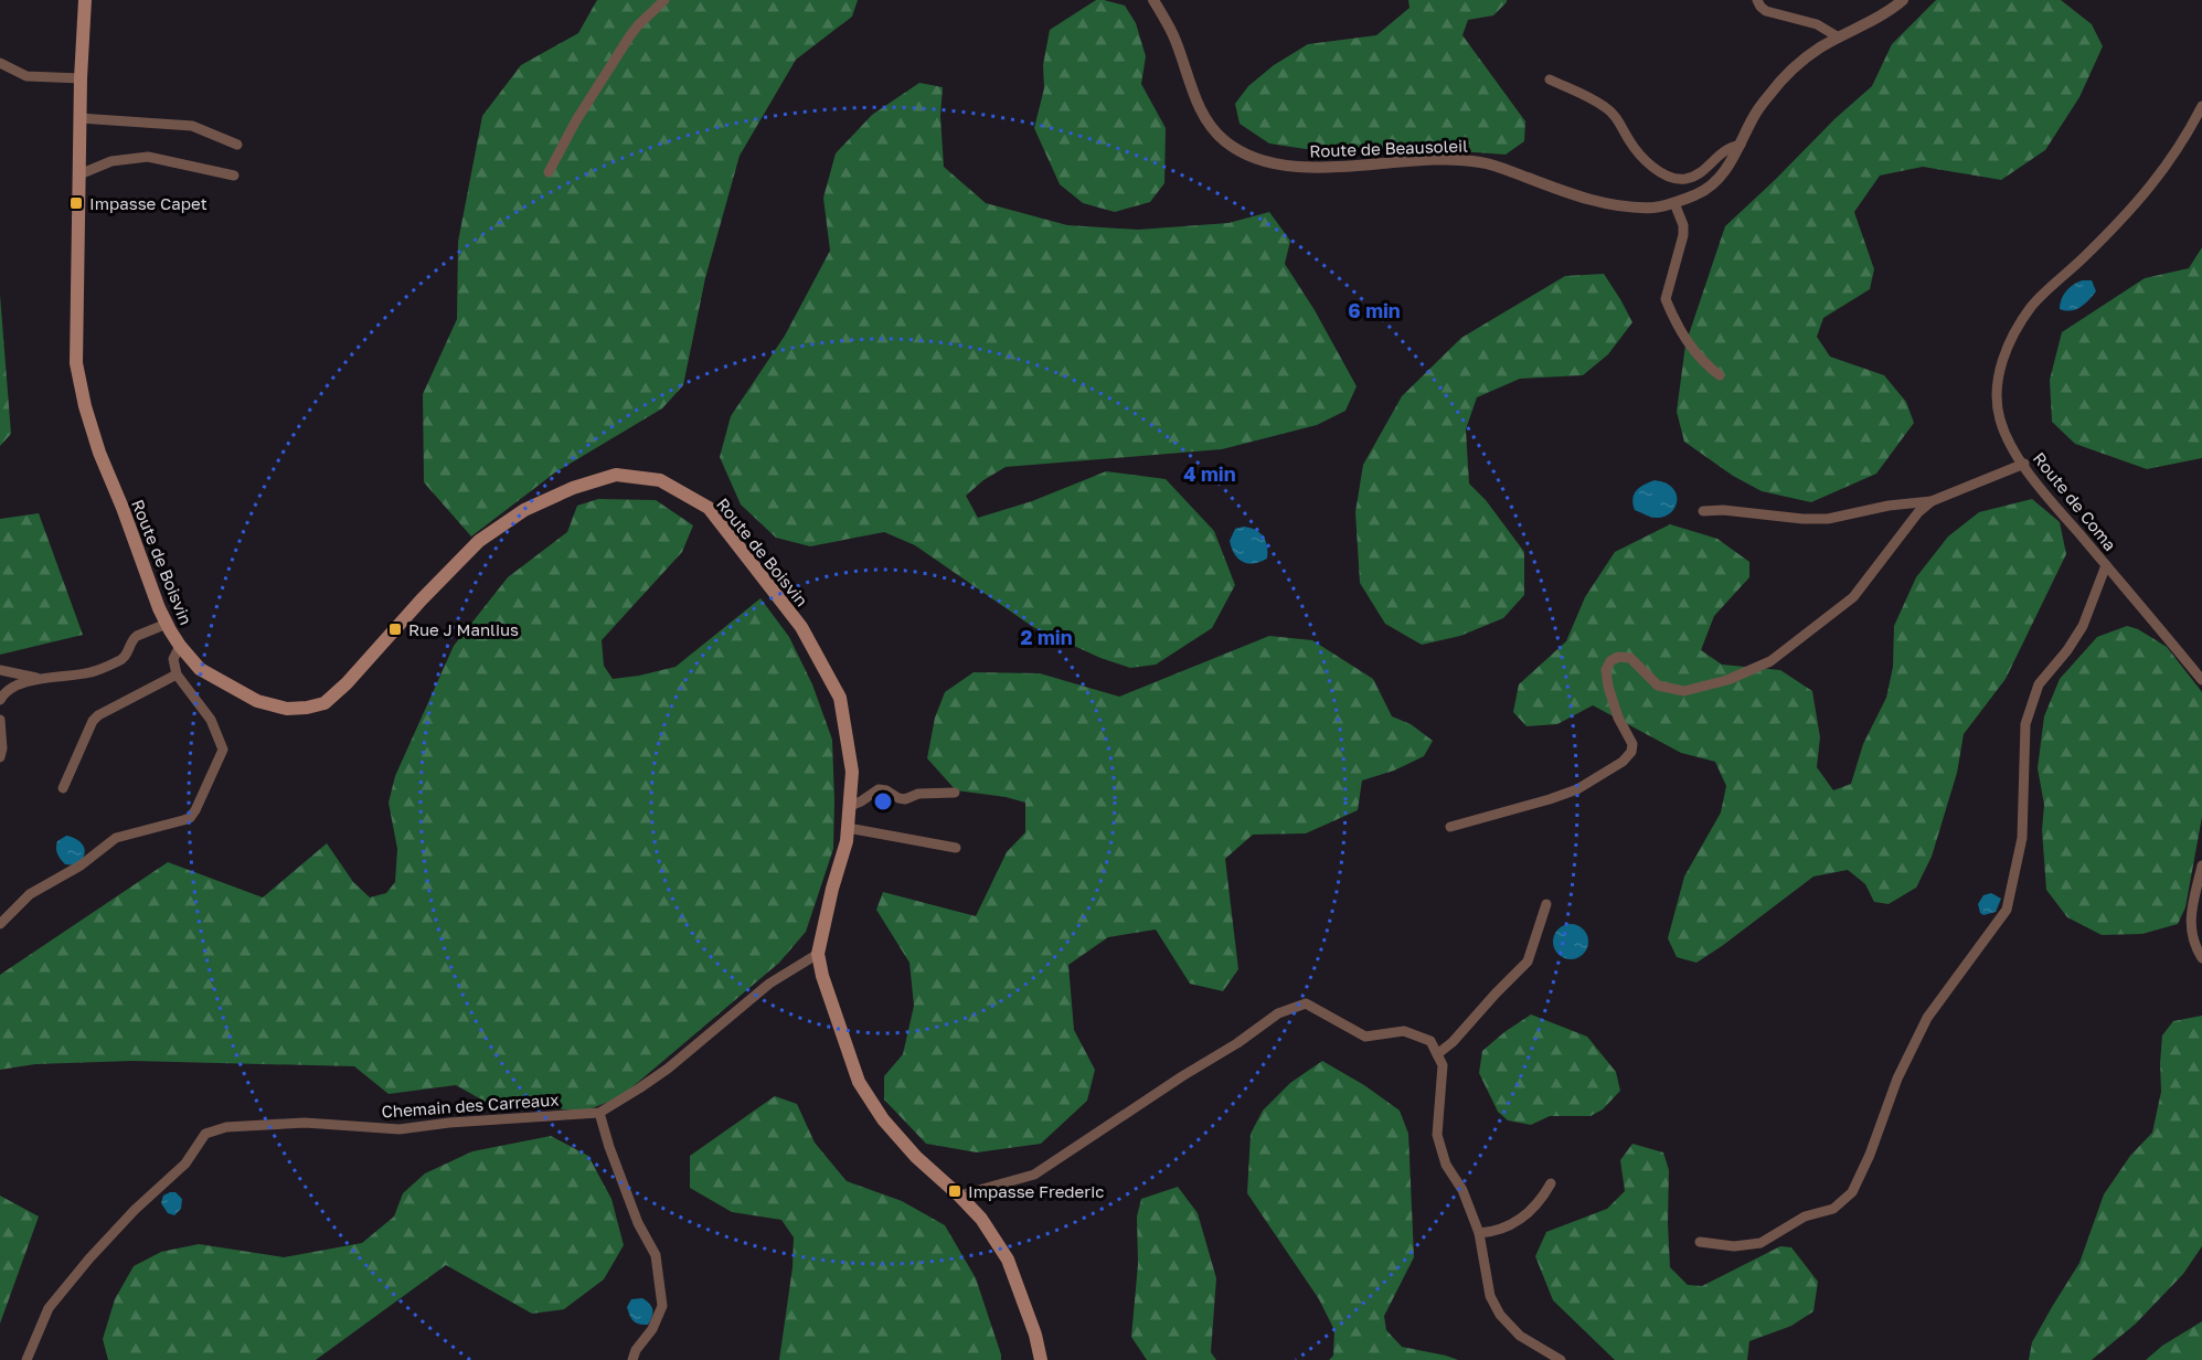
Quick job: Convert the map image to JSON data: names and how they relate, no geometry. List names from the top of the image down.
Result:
{
  "streets": {
    "main road": ["Route de Boisvin"],
    "street": ["Route de Beausoleil", "Route de Coma", "Chemain des Carreaux"]
  },
  "crossings": [
    ["Route de Boisvin", "Chemain des Carreaux"]
  ],
  "places": {
    "transit": ["Impasse Capet", "Rue J Manlius", "Impasse Frederic"]
  },
  "rings": ["6 min", "4 min", "2 min"]
}
